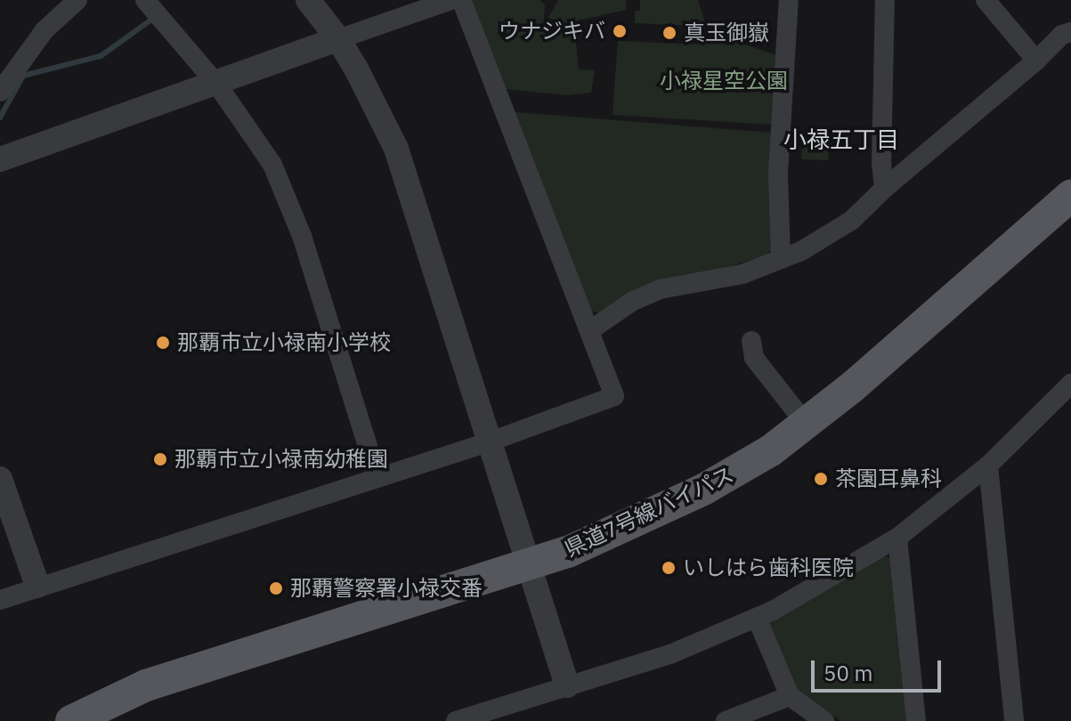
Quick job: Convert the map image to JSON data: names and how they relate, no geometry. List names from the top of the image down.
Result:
{
  "streets": {
    "main road": ["県道7号線バイパス"]
  },
  "districts": ["小禄五丁目"],
  "parks": ["小禄星空公園"],
  "places": [
    "ウナジキバ",
    "真玉御嶽",
    "那覇市立小禄南小学校",
    "那覇市立小禄南幼稚園",
    "茶園耳鼻科",
    "いしはら歯科医院",
    "那覇警察署小禄交番"
  ],
  "scale_bar": "50 m"
}
